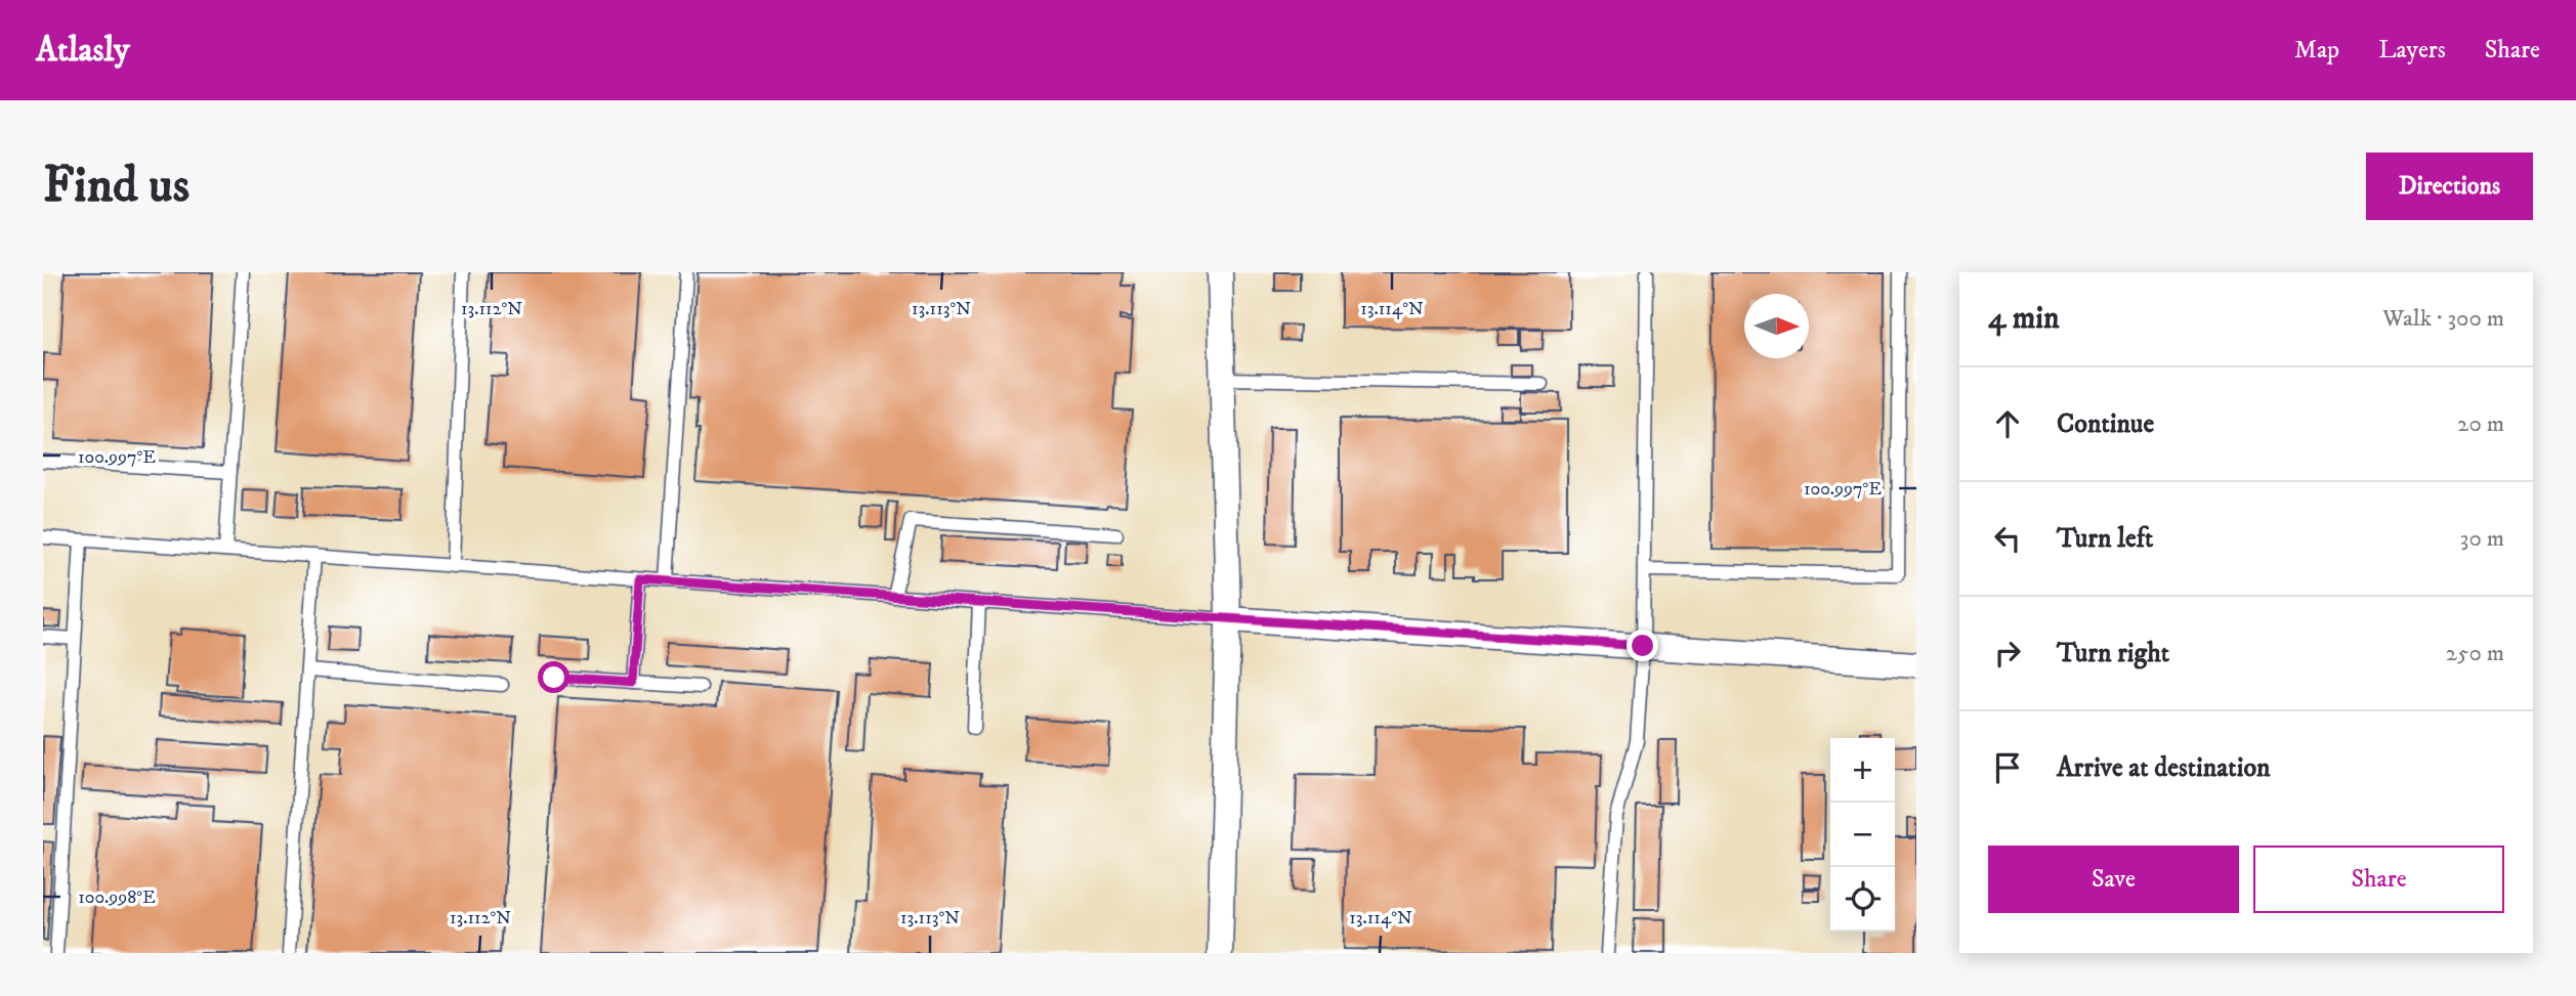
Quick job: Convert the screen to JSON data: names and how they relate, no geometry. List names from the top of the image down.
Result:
{
  "north": "right",
  "page": {
    "header": "Atlasly",
    "nav": ["Map", "Layers", "Share"],
    "buttons": [
      "Directions",
      ["Save", "Share"]
    ],
    "title": "Find us",
    "heading": ["4 min", "Walk · 300 m"],
    "list": [
      ["Continue", "20 m"],
      ["Turn left", "30 m"],
      ["Turn right", "250 m"],
      "Arrive at destination"
    ],
    "map_buttons": ["+", "−"]
  },
  "coordinates": [
    "13.112°N",
    "13.113°N",
    "13.114°N",
    "100.997°E",
    "100.998°E"
  ]
}
